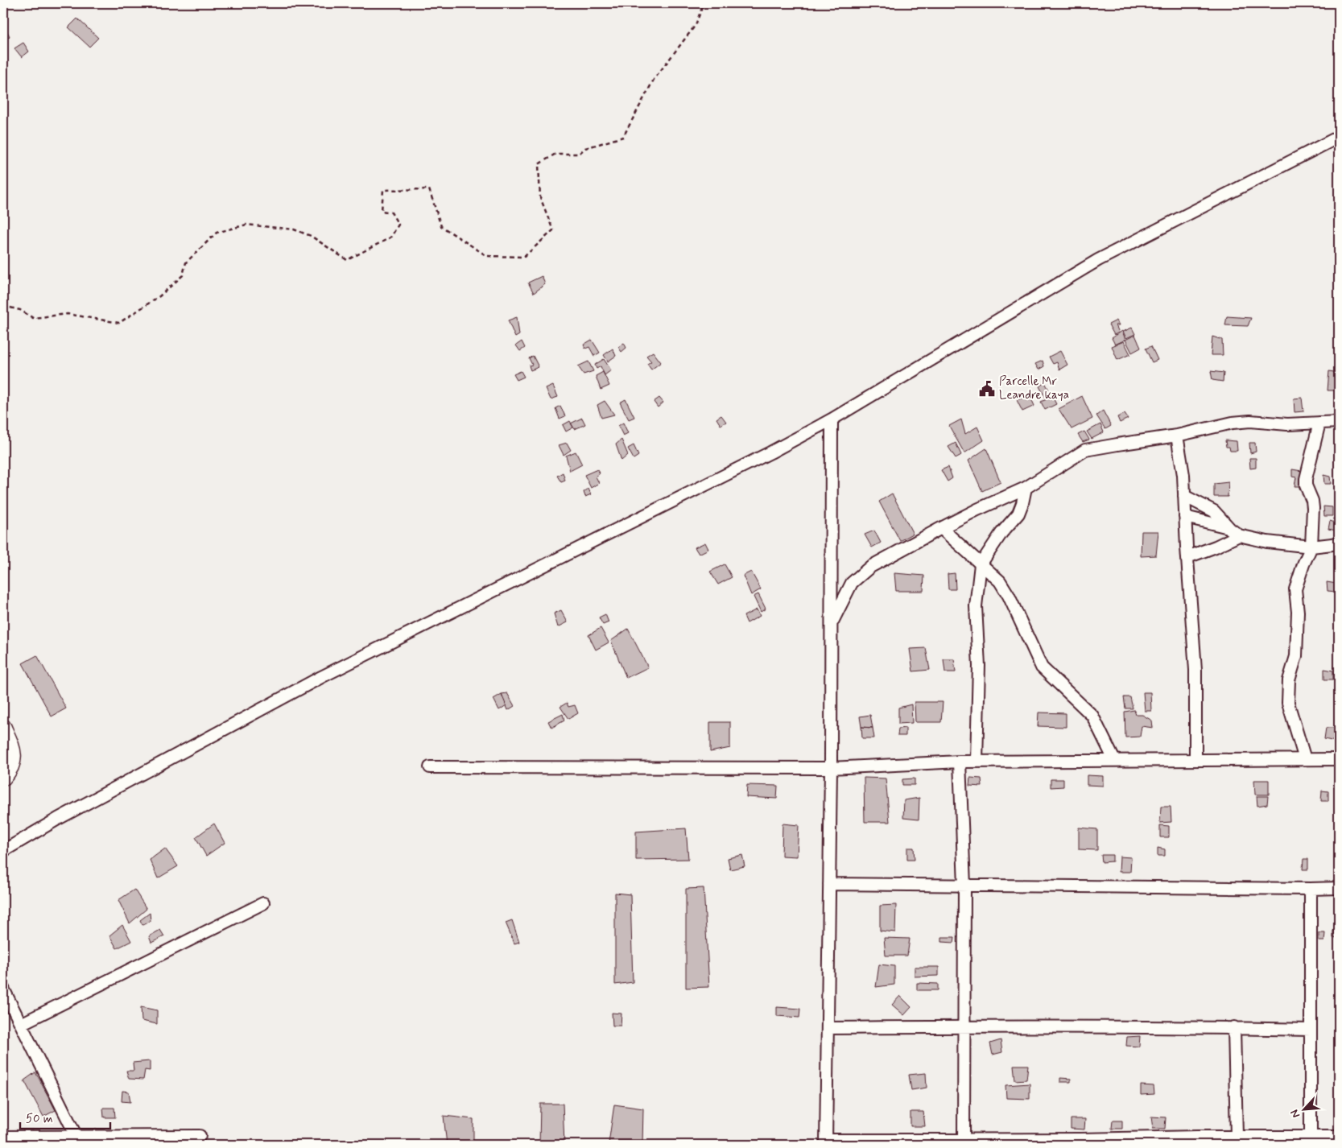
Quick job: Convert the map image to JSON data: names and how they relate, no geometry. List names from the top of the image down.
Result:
{
  "places": {
    "public building": ["Parcelle Mr Leandre kaya"]
  },
  "scale_bar": "50 m",
  "north": "bottom left"
}
